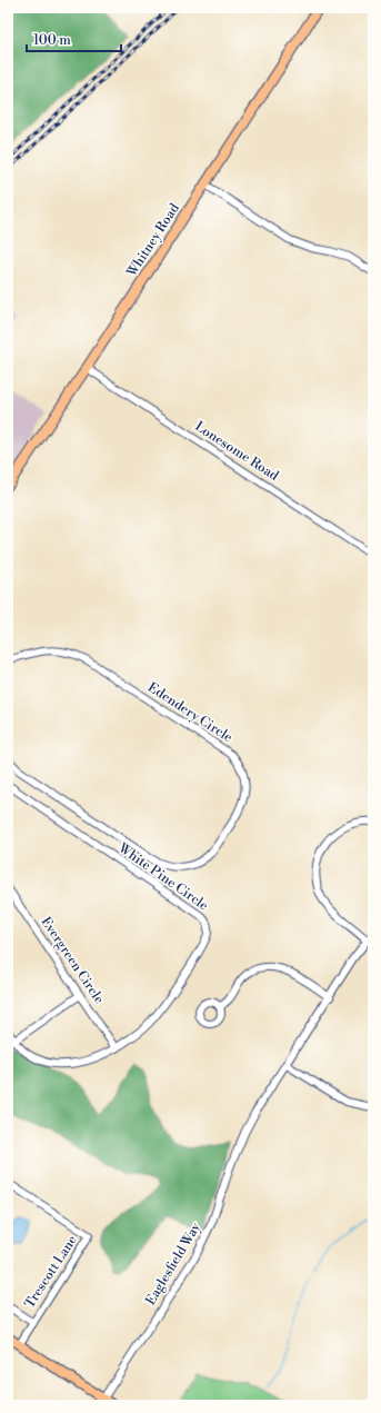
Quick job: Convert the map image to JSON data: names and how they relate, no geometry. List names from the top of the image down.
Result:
{
  "streets": {
    "main road": ["Whitney Road"],
    "street": [
      "Lonesome Road",
      "Edendery Circle",
      "White Pine Circle",
      "Evergreen Circle",
      "Eaglesfield Way",
      "Trescott Lane"
    ]
  },
  "crossings": [
    ["Whitney Road", "Lonesome Road"],
    ["White Pine Circle", "Evergreen Circle"]
  ],
  "scale_bar": "100 m"
}
